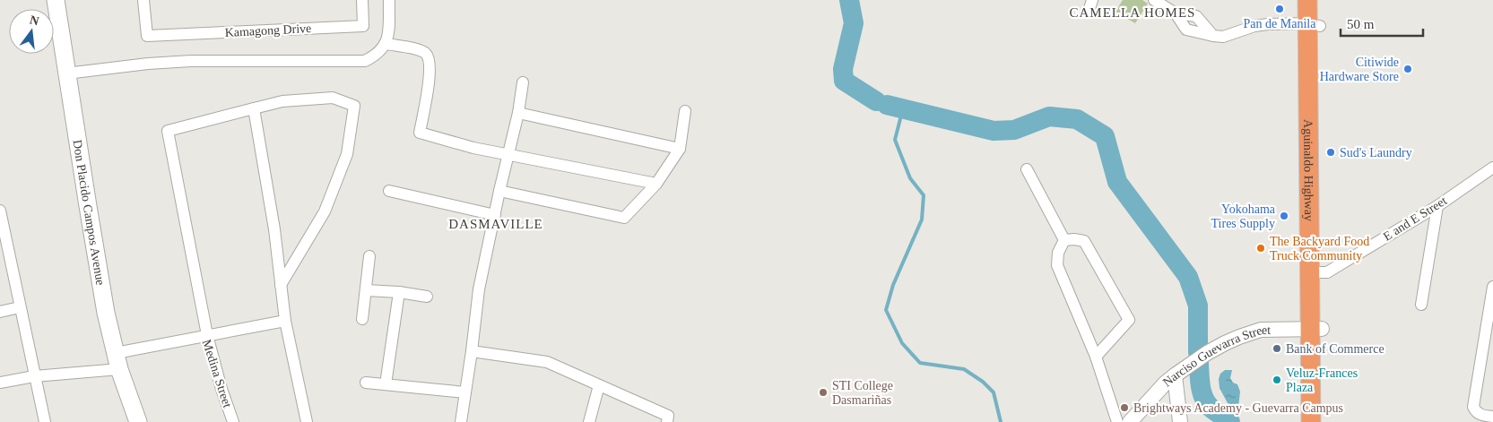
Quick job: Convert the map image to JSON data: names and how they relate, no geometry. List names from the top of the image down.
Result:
{
  "streets": {
    "highway": ["Aguinaldo Highway"],
    "main road": ["Don Placido Campos Avenue"],
    "street": [
      "Kamagong Drive",
      "E and E Street",
      "Narciso Guevarra Street",
      "Medina Street"
    ]
  },
  "crossings": [
    ["Aguinaldo Highway", "E and E Street"],
    ["Aguinaldo Highway", "Narciso Guevarra Street"],
    ["Don Placido Campos Avenue", "Medina Street"]
  ],
  "districts": ["CAMELLA HOMES", "DASMAVILLE"],
  "places": [
    "Pan de Manila",
    "Citiwide Hardware Store",
    "Sud's Laundry",
    "Yokohama Tires Supply",
    "The Backyard Food Truck Community",
    "Bank of Commerce",
    "Veluz-Frances Plaza",
    "STI College Dasmariñas",
    "Brightways Academy - Guevarra Campus"
  ],
  "scale_bar": "50 m",
  "north": "top"
}
